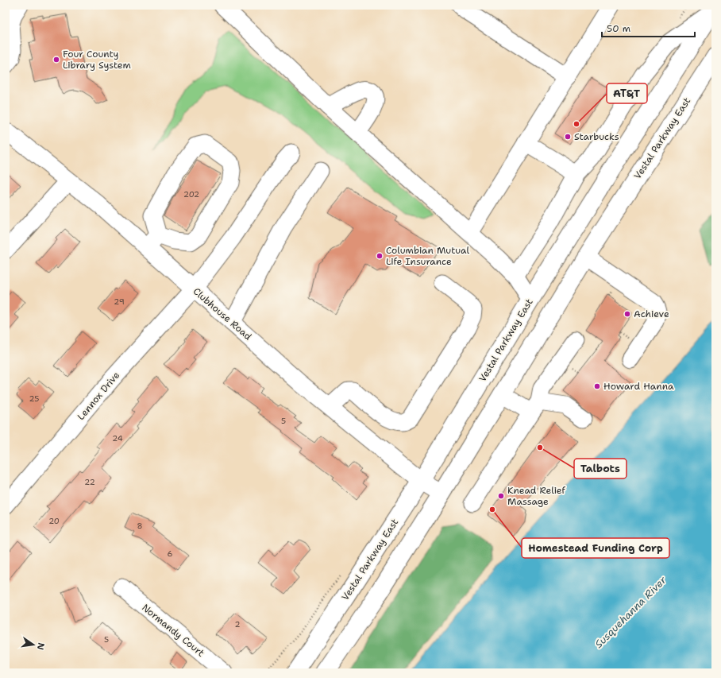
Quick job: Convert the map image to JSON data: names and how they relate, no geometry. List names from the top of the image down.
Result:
{
  "streets": {
    "main road": ["Vestal Parkway East"],
    "street": ["Clubhouse Road", "Lennox Drive", "Normandy Court"]
  },
  "crossings": [
    ["Vestal Parkway East", "Clubhouse Road"],
    ["Clubhouse Road", "Lennox Drive"]
  ],
  "water": ["Susquehanna River"],
  "places": [
    "Four County Library System",
    "AT&T",
    "Starbucks",
    "Columbian Mutual Life Insurance",
    "Achieve",
    "Howard Hanna",
    "Talbots",
    "Knead Relief Massage",
    "Homestead Funding Corp"
  ],
  "house_numbers": [
    "202",
    "29",
    "25",
    "5",
    "24",
    "22",
    "20",
    "8",
    "6",
    "2",
    "5"
  ],
  "scale_bar": "50 m",
  "north": "right"
}
